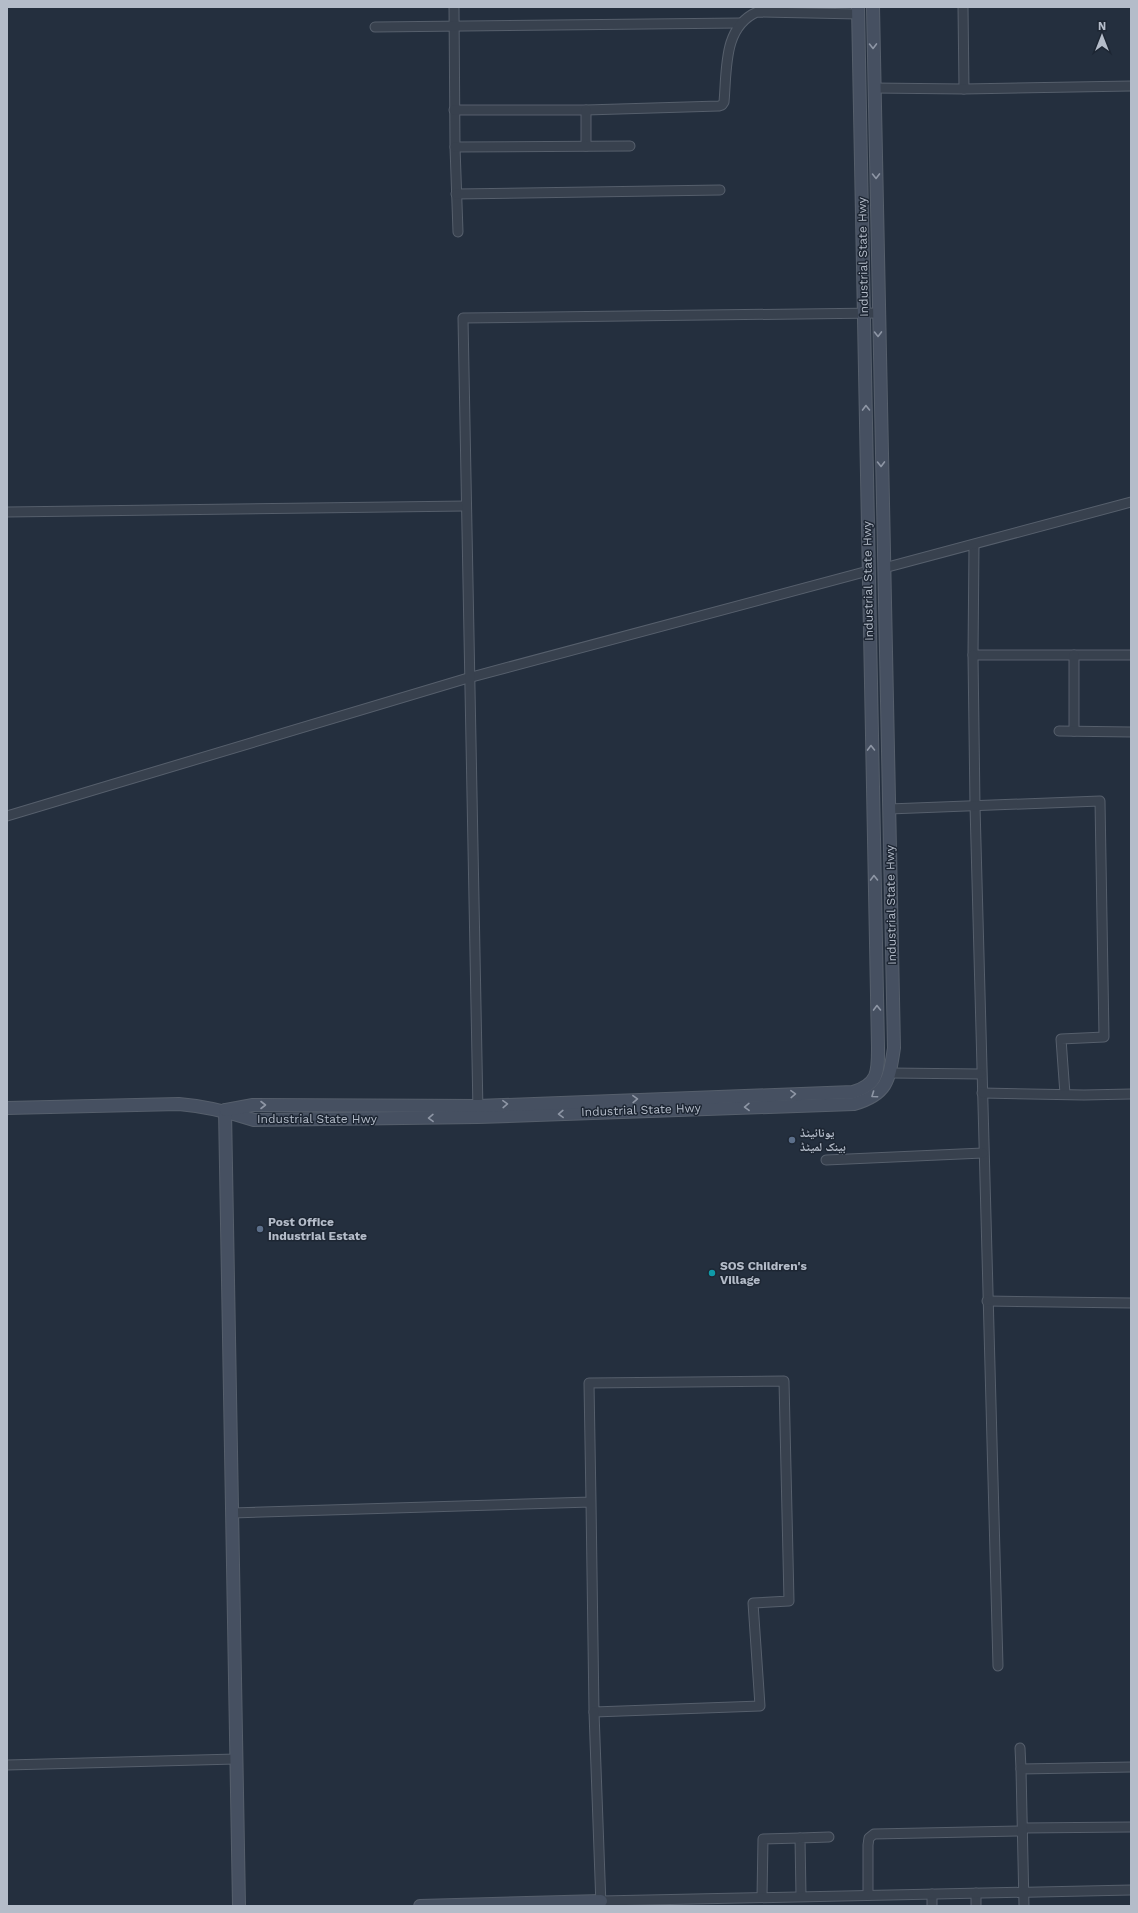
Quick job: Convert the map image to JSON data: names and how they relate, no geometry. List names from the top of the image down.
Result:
{
  "streets": {
    "main road": ["Industrial State Hwy"]
  },
  "places": ["یونائیٹڈ بینک لمیٹڈ", "Post Office Industrial Estate", "SOS Children's Village"],
  "north": "top"
}
